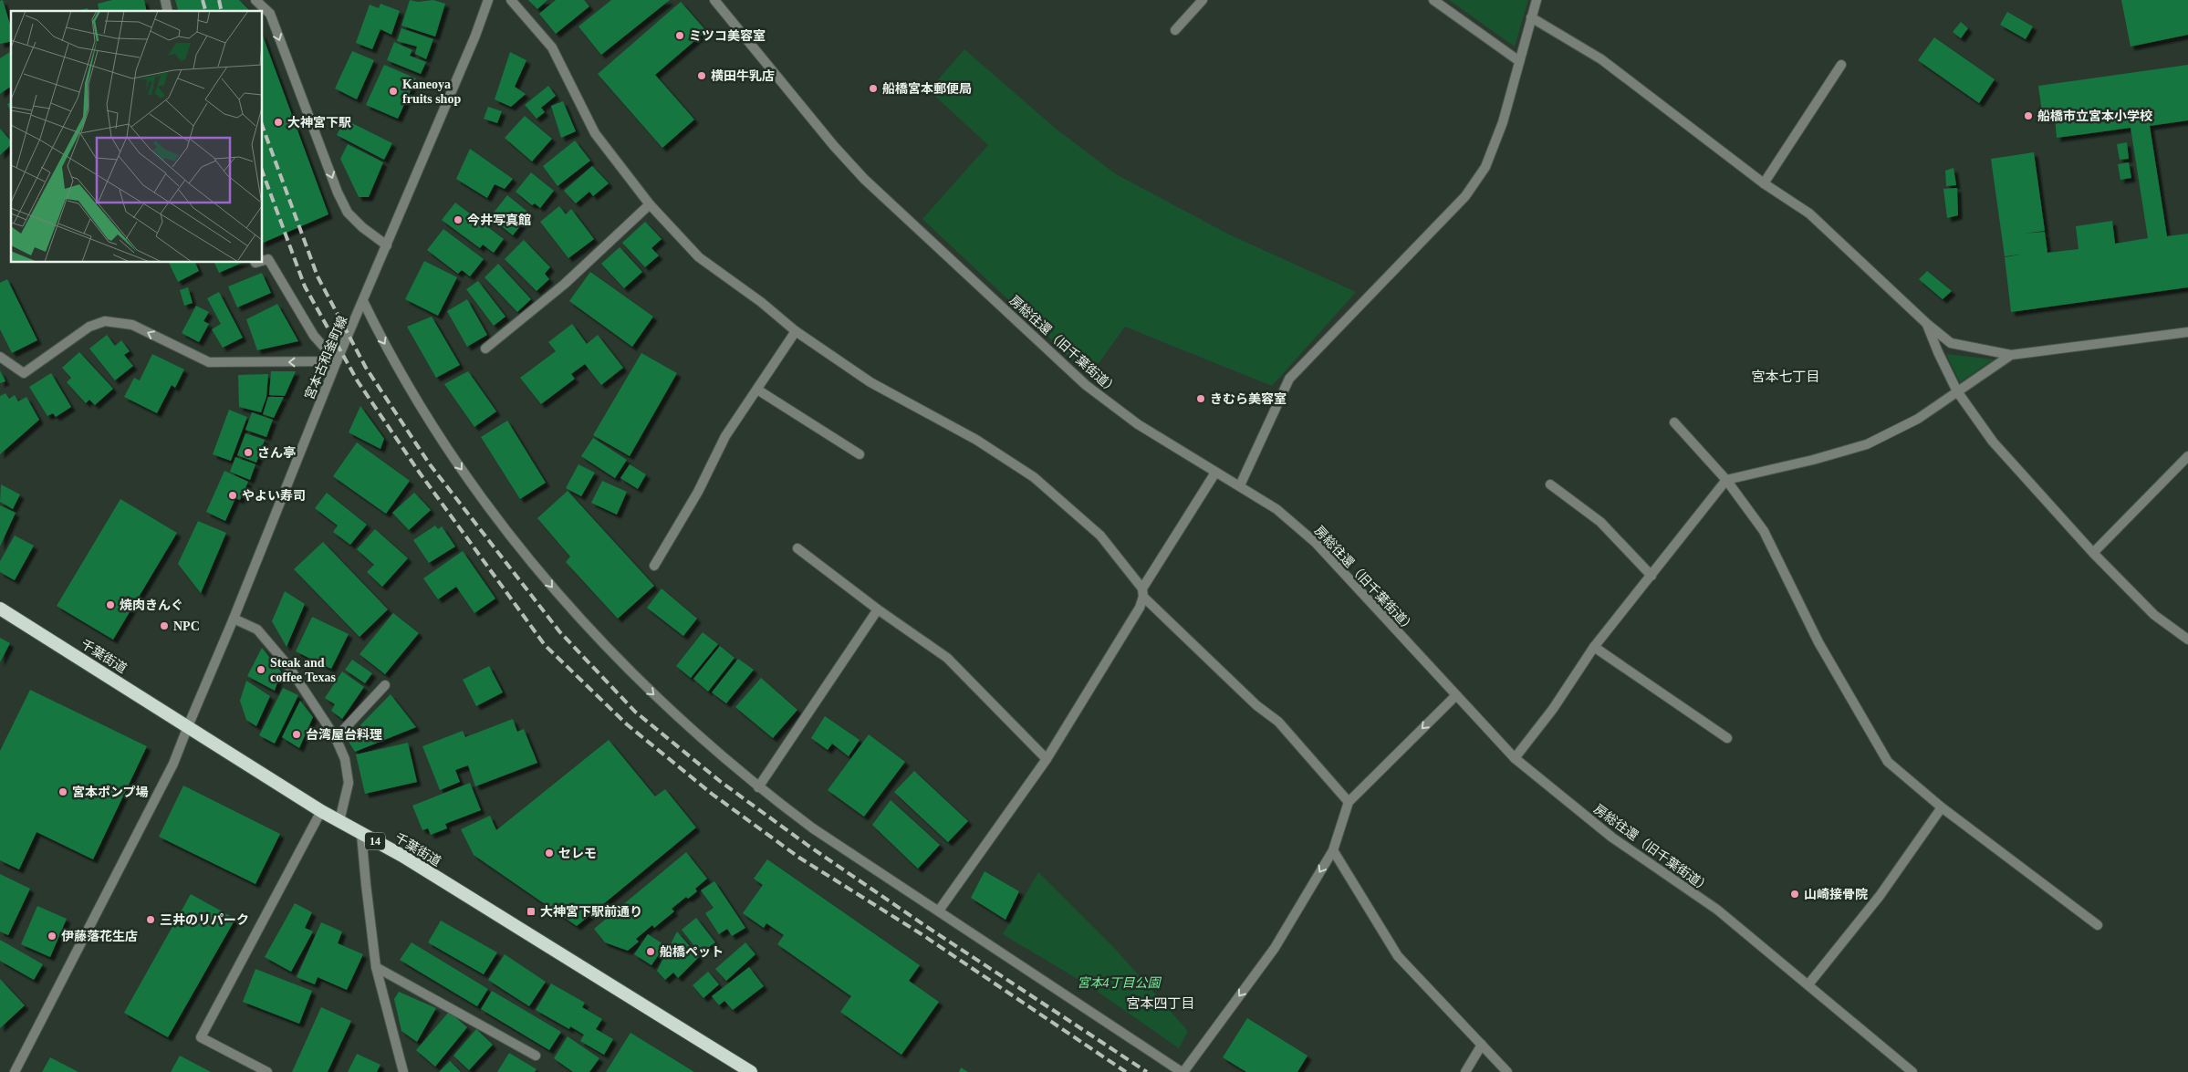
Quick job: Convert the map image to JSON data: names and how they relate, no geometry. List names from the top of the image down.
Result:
{
  "streets": {
    "highway": ["千葉街道", "14"],
    "street": ["房総往還（旧千葉街道）", "宮本古和釜町線"]
  },
  "crossings": [
    ["宮本古和釜町線", "千葉街道"]
  ],
  "districts": ["宮本七丁目", "宮本四丁目"],
  "parks": ["宮本4丁目公園"],
  "places": {
    "other": [
      "ミツコ美容室",
      "横田牛乳店",
      "船橋宮本郵便局",
      "Kaneoya fruits shop",
      "船橋市立宮本小学校",
      "大神宮下駅",
      "今井写真館",
      "きむら美容室",
      "さん亭",
      "やよい寿司",
      "焼肉きんぐ",
      "NPC",
      "Steak and coffee Texas",
      "台湾屋台料理",
      "宮本ポンプ場",
      "セレモ",
      "山崎接骨院",
      "三井のリパーク",
      "伊藤落花生店",
      "船橋ペット"
    ],
    "transit": ["大神宮下駅前通り"]
  }
}
